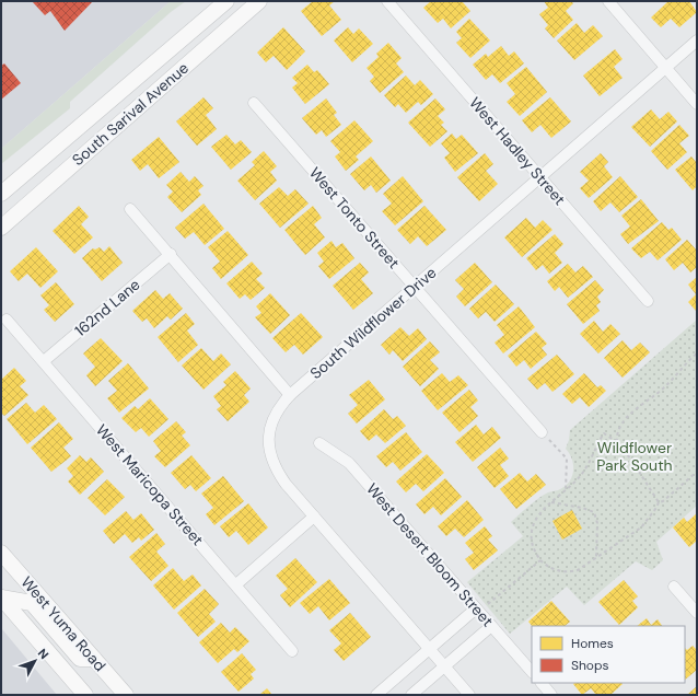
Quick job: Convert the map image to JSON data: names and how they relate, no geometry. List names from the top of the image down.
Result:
{
  "streets": {
    "main road": ["South Sarival Avenue", "West Yuma Road"],
    "street": [
      "West Hadley Street",
      "West Tonto Street",
      "162nd Lane",
      "South Wildflower Drive",
      "West Maricopa Street",
      "West Desert Bloom Street"
    ]
  },
  "crossings": [
    ["West Hadley Street", "South Wildflower Drive"],
    ["West Tonto Street", "South Wildflower Drive"],
    ["162nd Lane", "West Maricopa Street"]
  ],
  "parks": ["Wildflower Park South"],
  "legend": ["Homes", "Shops"],
  "north": "top right"
}
